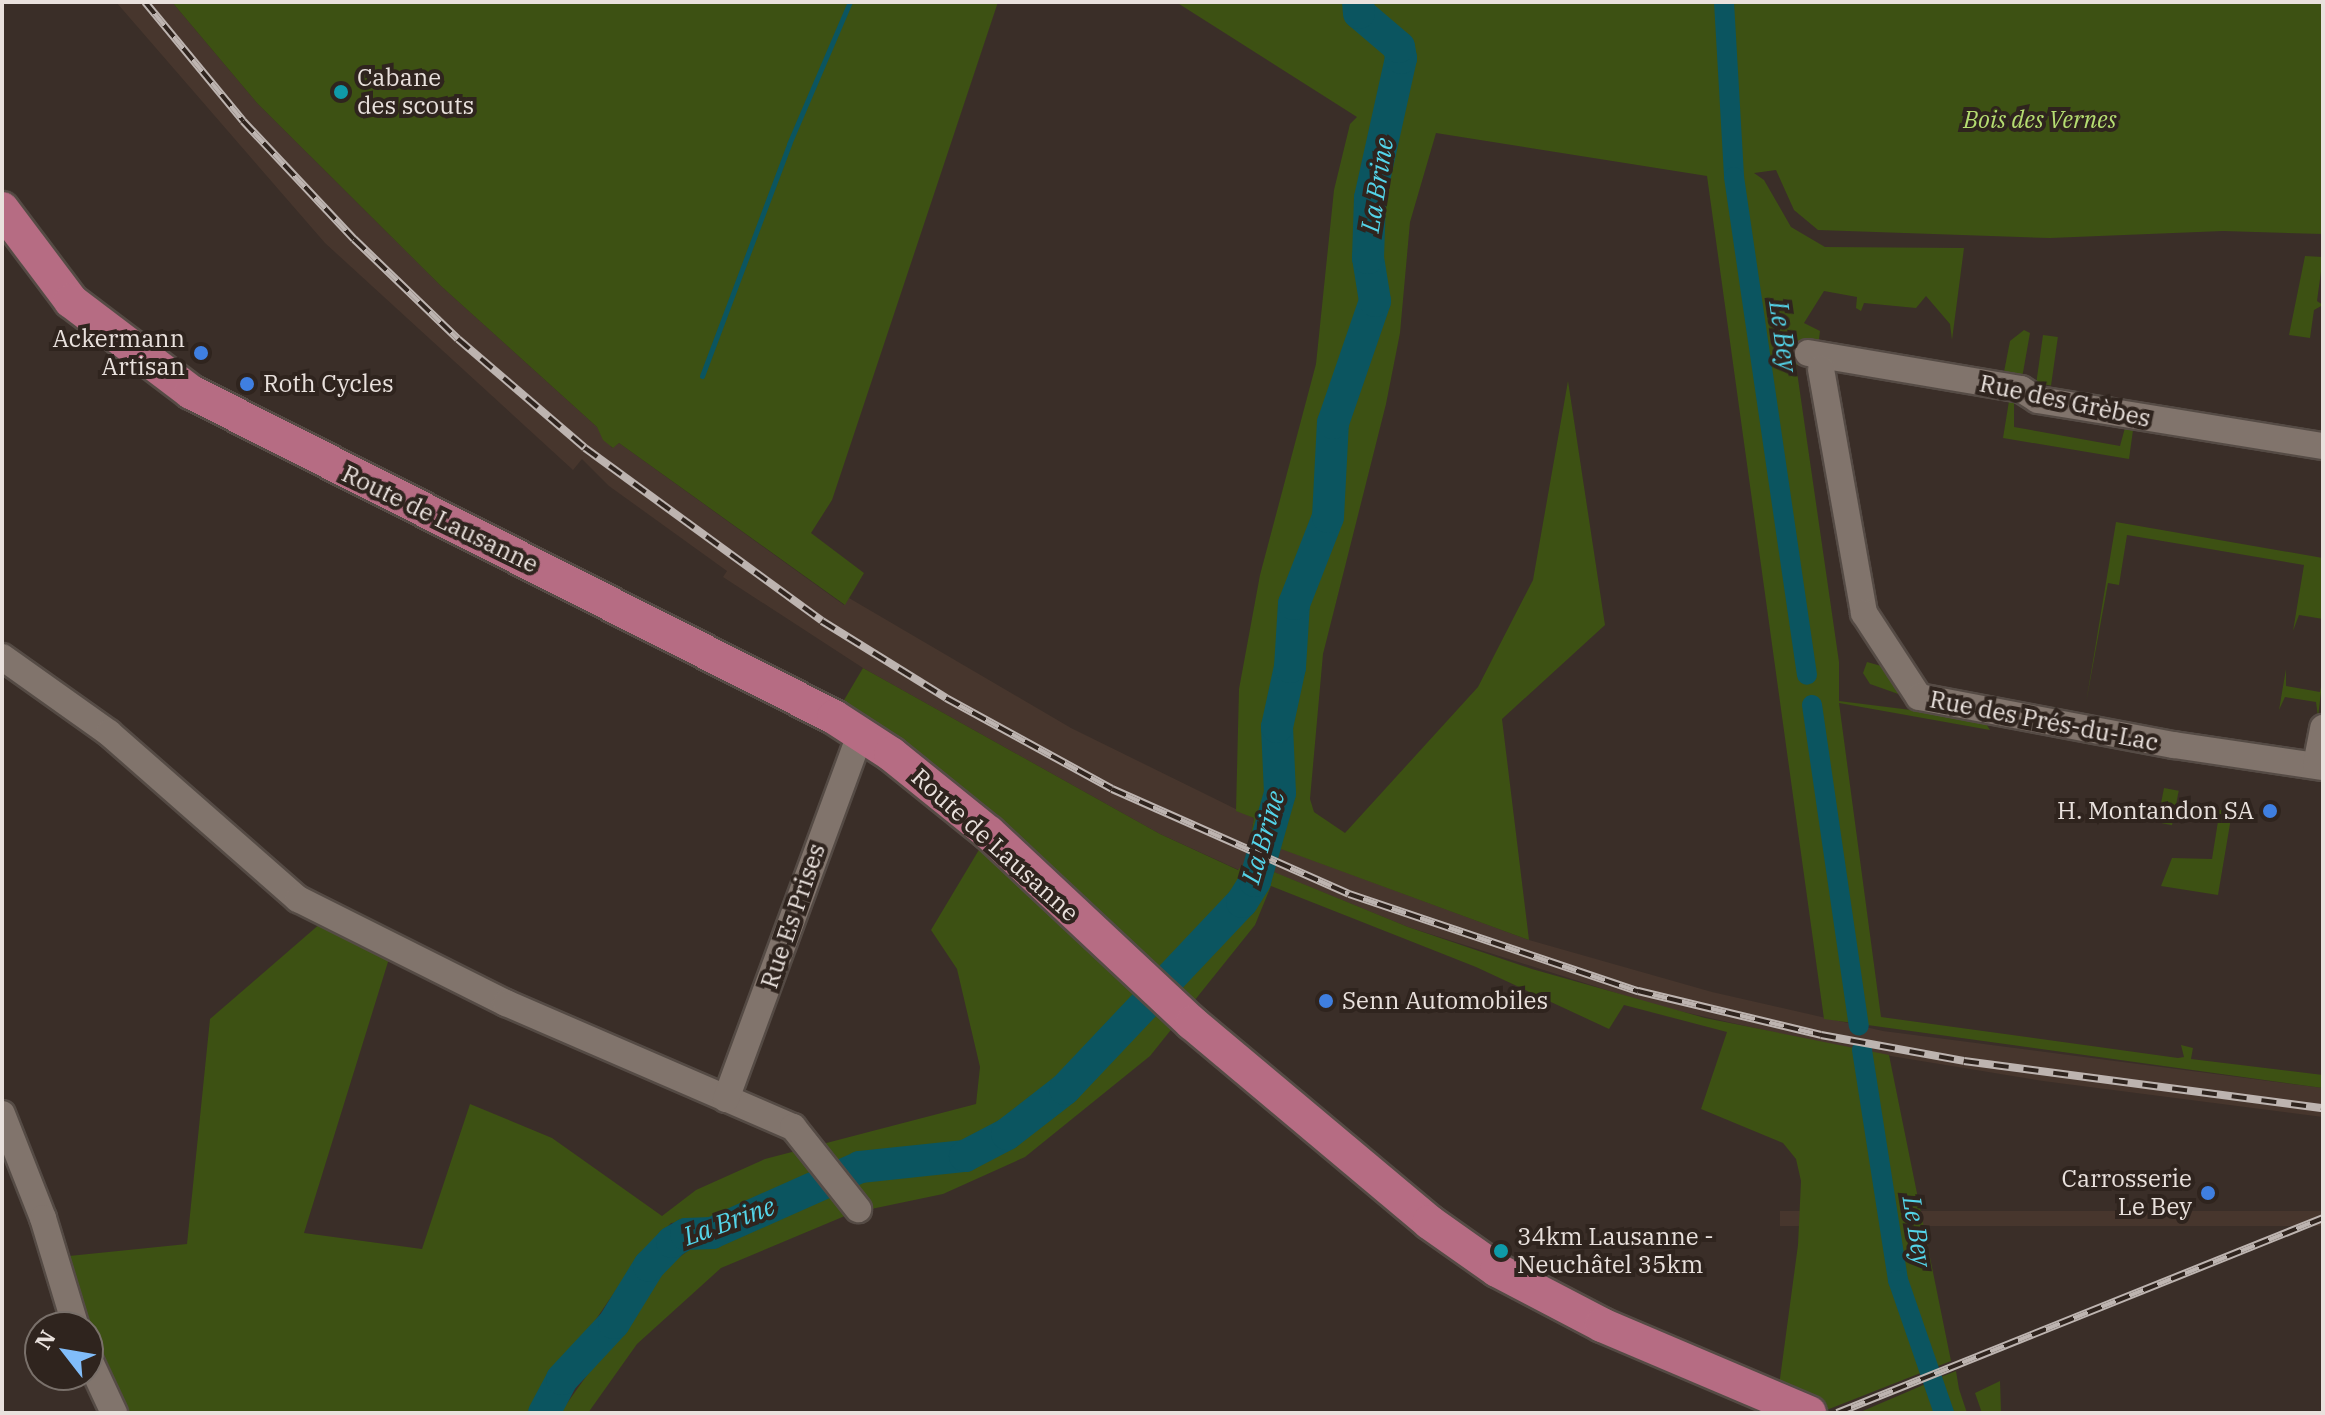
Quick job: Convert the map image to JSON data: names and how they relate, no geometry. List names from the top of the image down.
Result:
{
  "streets": {
    "main road": ["Route de Lausanne"],
    "street": ["Rue des Grèbes", "Rue des Prés-du-Lac", "Rue Es Prises"]
  },
  "crossings": [
    ["Rue des Grèbes", "Rue des Prés-du-Lac"],
    ["Route de Lausanne", "Rue Es Prises"]
  ],
  "water": ["La Brine", "Le Bey"],
  "parks": ["Bois des Vernes"],
  "places": [
    "Cabane des scouts",
    "Ackermann Artisan",
    "Roth Cycles",
    "H. Montandon SA",
    "Senn Automobiles",
    "Carrosserie Le Bey",
    "34km Lausanne - Neuchâtel 35km"
  ],
  "north": "top left"
}
